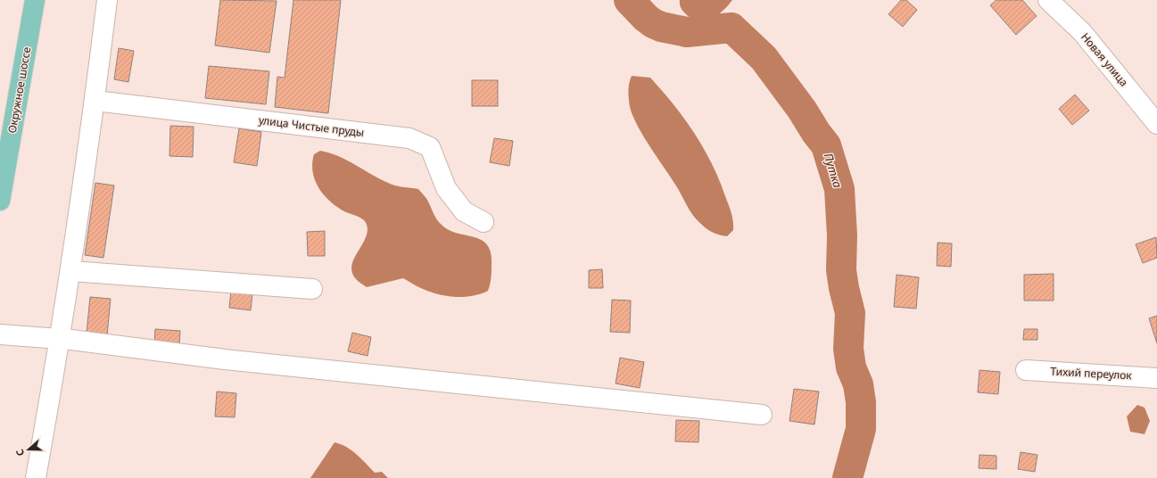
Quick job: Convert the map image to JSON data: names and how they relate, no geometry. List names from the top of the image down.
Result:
{
  "streets": {
    "main road": ["Окружное шоссе"],
    "street": ["Новая улица", "улица Чистые пруды", "Тихий переулок"]
  },
  "water": ["Путка"],
  "north": "left"
}
